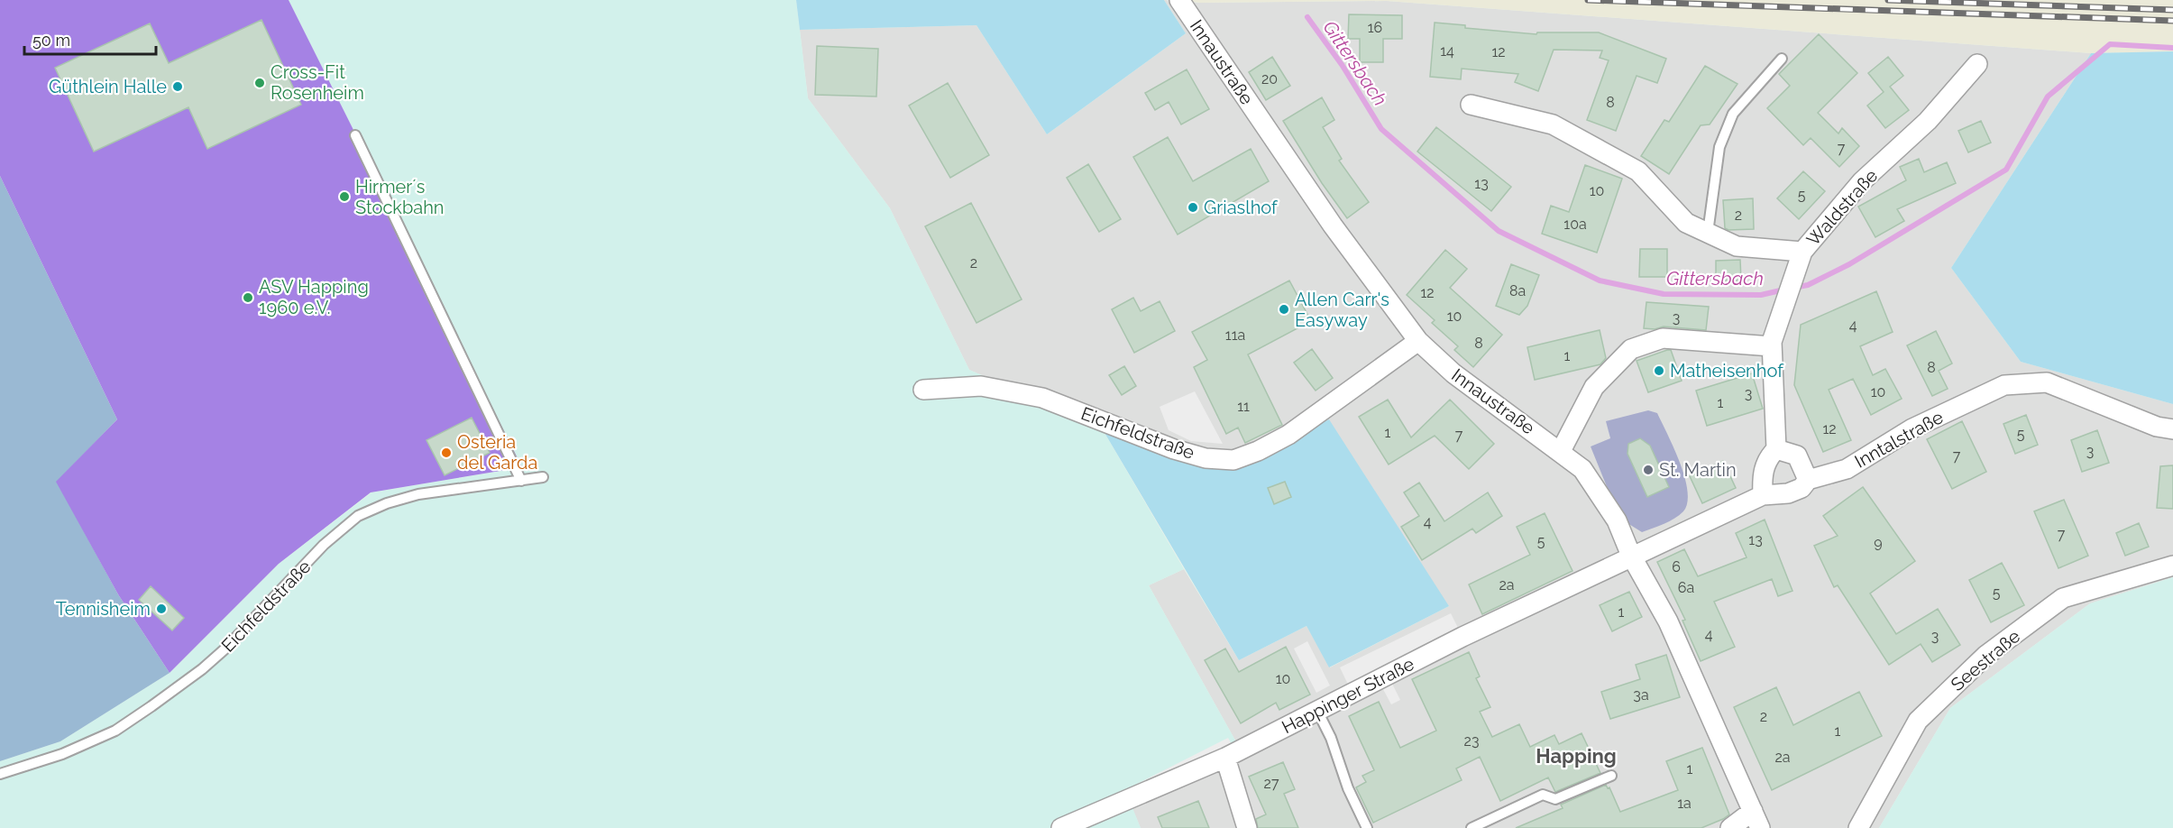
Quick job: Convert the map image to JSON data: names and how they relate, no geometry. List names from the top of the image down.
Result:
{
  "streets": {
    "street": [
      "Innaustraße",
      "Waldstraße",
      "Eichfeldstraße",
      "Inntalstraße",
      "Seestraße",
      "Happinger Straße"
    ]
  },
  "crossings": [
    ["Innaustraße", "Eichfeldstraße"],
    ["Innaustraße", "Inntalstraße"],
    ["Innaustraße", "Happinger Straße"],
    ["Waldstraße", "Inntalstraße"],
    ["Inntalstraße", "Happinger Straße"]
  ],
  "districts": ["Happing"],
  "water": ["Gittersbach"],
  "places": [
    "Cross-Fit Rosenheim",
    "Güthlein Halle",
    "Hirmer´s Stockbahn",
    "Griaslhof",
    "ASV Happing 1960 e.V.",
    "Allen Carr's Easyway",
    "Matheisenhof",
    "Osteria del Garda",
    "St. Martin",
    "Tennisheim"
  ],
  "house_numbers": [
    "16",
    "14",
    "12",
    "20",
    "8",
    "7",
    "13",
    "10",
    "5",
    "2",
    "10a",
    "2",
    "8a",
    "12",
    "10",
    "3",
    "4",
    "11a",
    "8",
    "1",
    "8",
    "10",
    "3",
    "1",
    "11",
    "12",
    "1",
    "5",
    "7",
    "3",
    "7",
    "4",
    "7",
    "13",
    "5",
    "9",
    "6",
    "2a",
    "6a",
    "5",
    "1",
    "4",
    "3",
    "10",
    "3a",
    "2",
    "1",
    "23",
    "2a",
    "1",
    "27",
    "1a"
  ],
  "scale_bar": "50 m"
}
